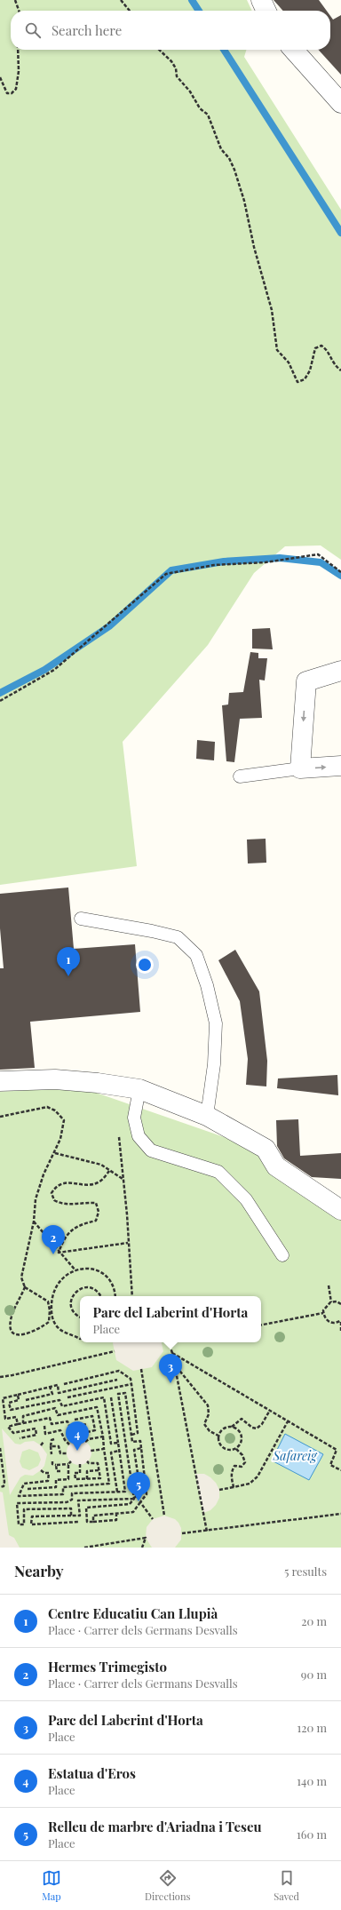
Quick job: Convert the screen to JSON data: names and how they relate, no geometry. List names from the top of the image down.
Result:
{
  "water": ["Safareig"],
  "page": {
    "search": "Search here",
    "pins": [
      "1",
      "2",
      "3",
      "4",
      "5"
    ],
    "popup": ["Parc del Laberint d'Horta", "Place"],
    "heading": ["Nearby", "5 results"],
    "list": [
      {
        "mark": "1",
        "name": "Centre Educatiu Can Llupià",
        "note": "Place · Carrer dels Germans Desvalls",
        "value": "20 m"
      },
      {
        "mark": "2",
        "name": "Hermes Trimegisto",
        "note": "Place · Carrer dels Germans Desvalls",
        "value": "90 m"
      },
      {
        "mark": "3",
        "name": "Parc del Laberint d'Horta",
        "note": "Place",
        "value": "120 m"
      },
      {
        "mark": "4",
        "name": "Estatua d'Eros",
        "note": "Place",
        "value": "140 m"
      },
      {
        "mark": "5",
        "name": "Relleu de marbre d'Ariadna i Teseu",
        "note": "Place",
        "value": "160 m"
      }
    ],
    "nav": ["Map", "Directions", "Saved"]
  }
}
